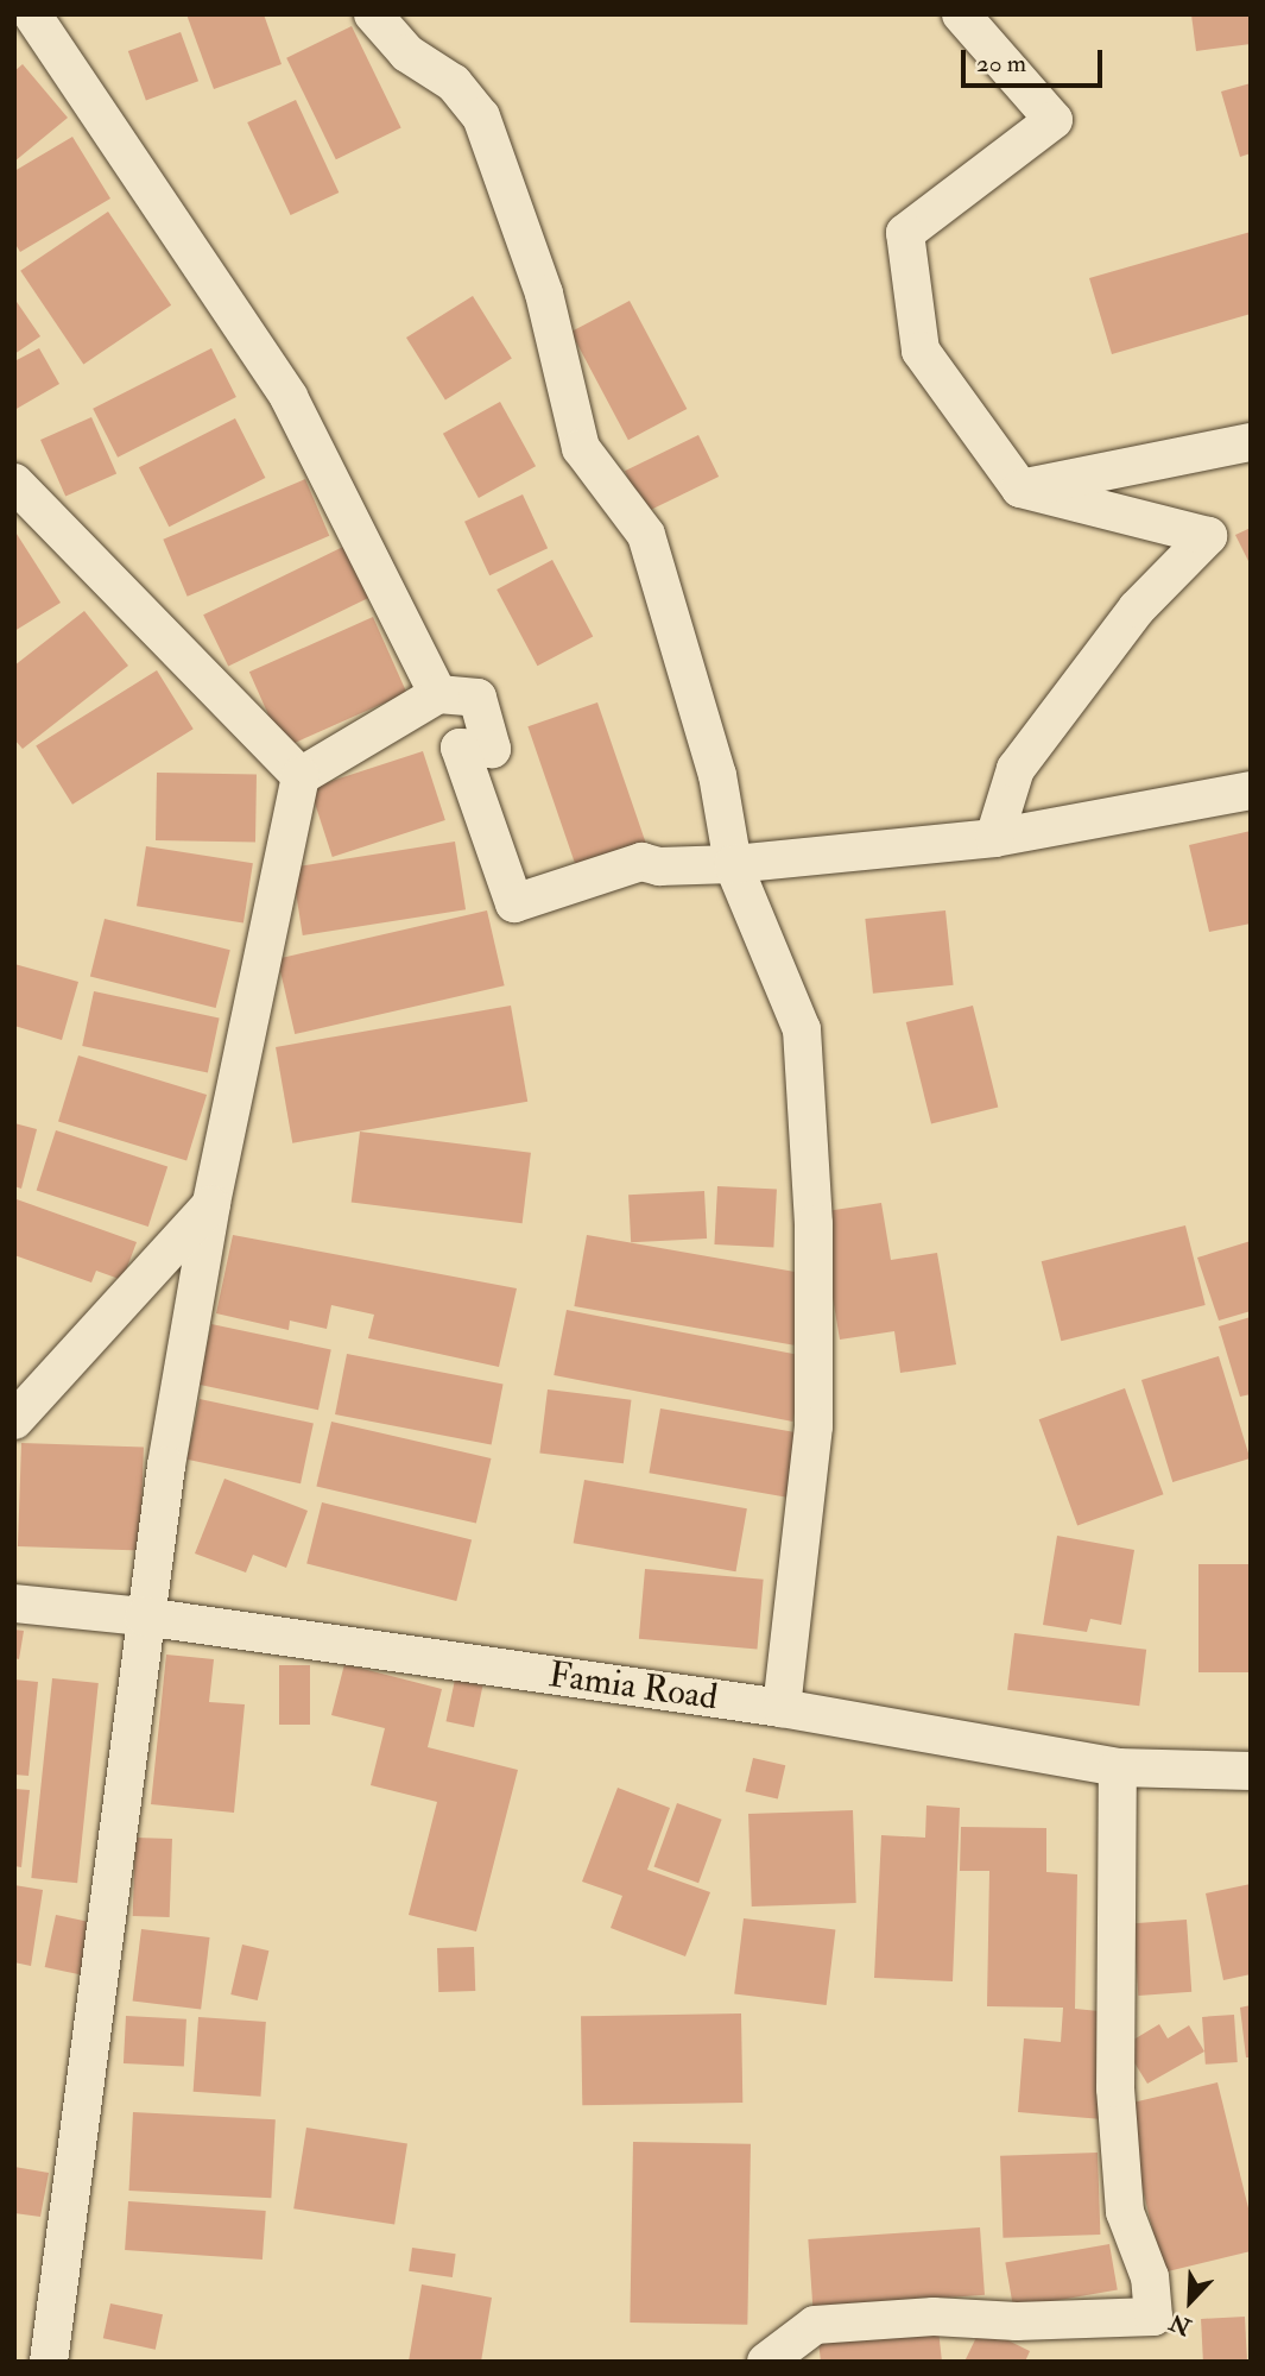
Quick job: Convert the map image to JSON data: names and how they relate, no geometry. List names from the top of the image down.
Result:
{
  "streets": {
    "street": ["Famia Road"]
  },
  "scale_bar": "20 m",
  "north": "bottom left"
}
